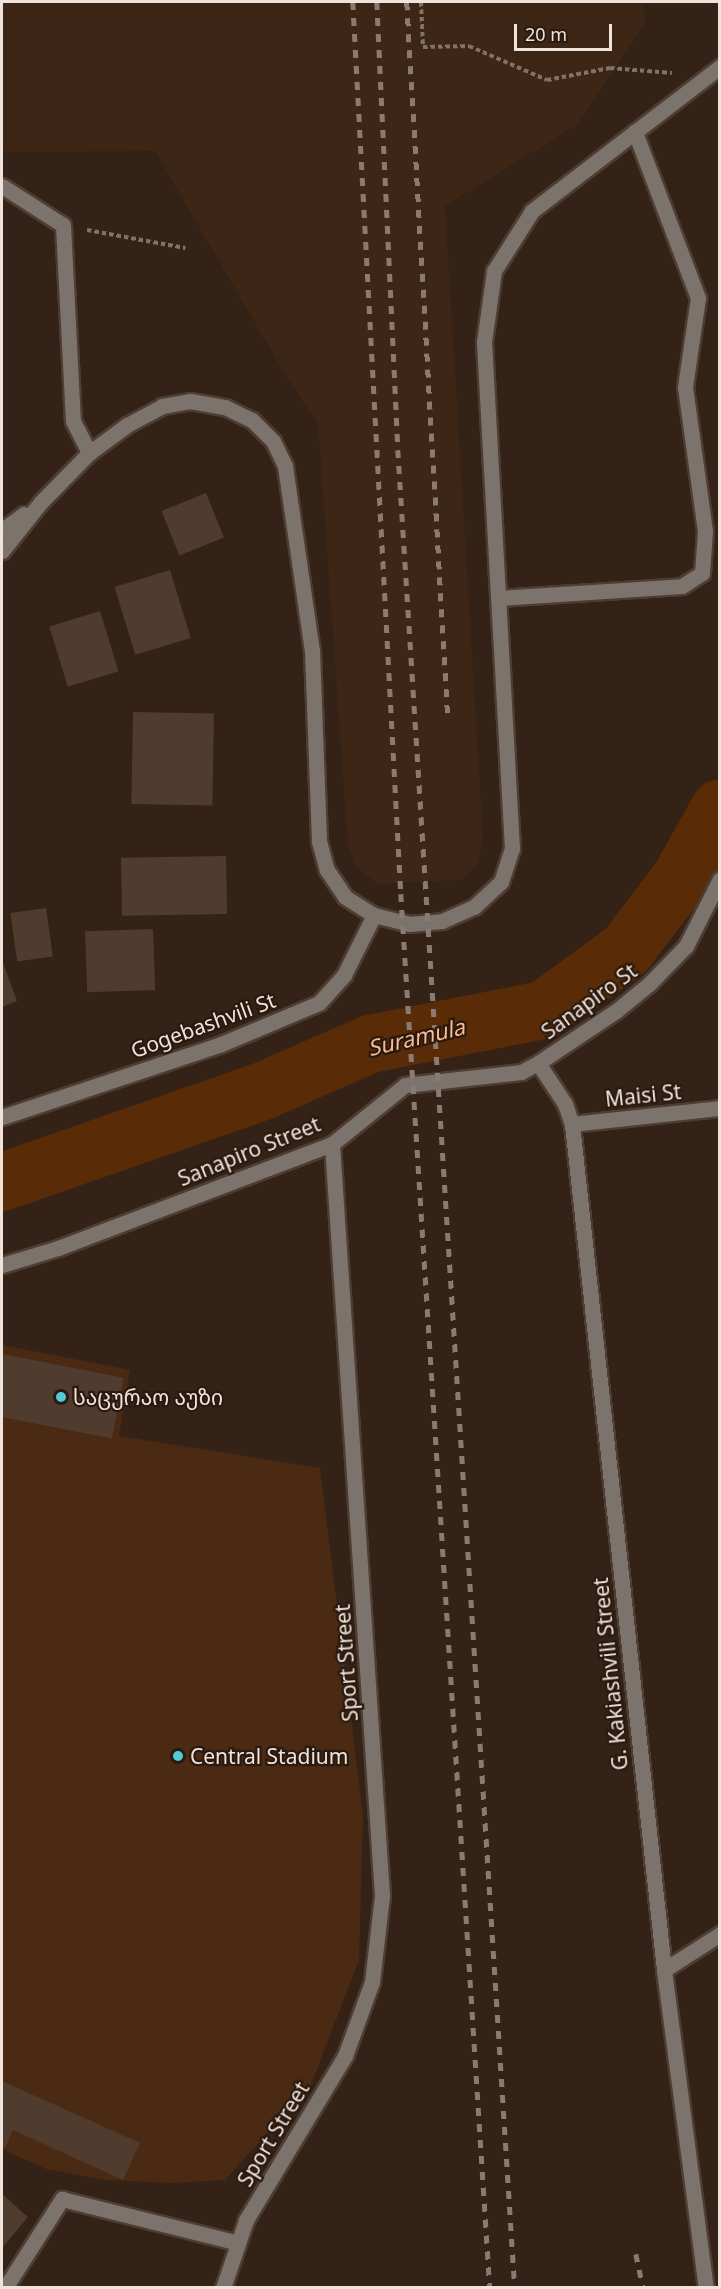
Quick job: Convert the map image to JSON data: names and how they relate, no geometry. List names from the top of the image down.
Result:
{
  "streets": {
    "street": [
      "Sanapiro St",
      "Gogebashvili St",
      "Maisi St",
      "Sanapiro Street",
      "Sport Street",
      "G. Kakiashvili Street"
    ]
  },
  "crossings": [
    ["Sanapiro St", "Sanapiro Street"],
    ["Sanapiro St", "G. Kakiashvili Street"],
    ["Maisi St", "G. Kakiashvili Street"],
    ["Sanapiro Street", "Sport Street"],
    ["Sanapiro Street", "G. Kakiashvili Street"]
  ],
  "water": ["Suramula"],
  "places": ["საცურაო აუზი", "Central Stadium"],
  "scale_bar": "20 m"
}
